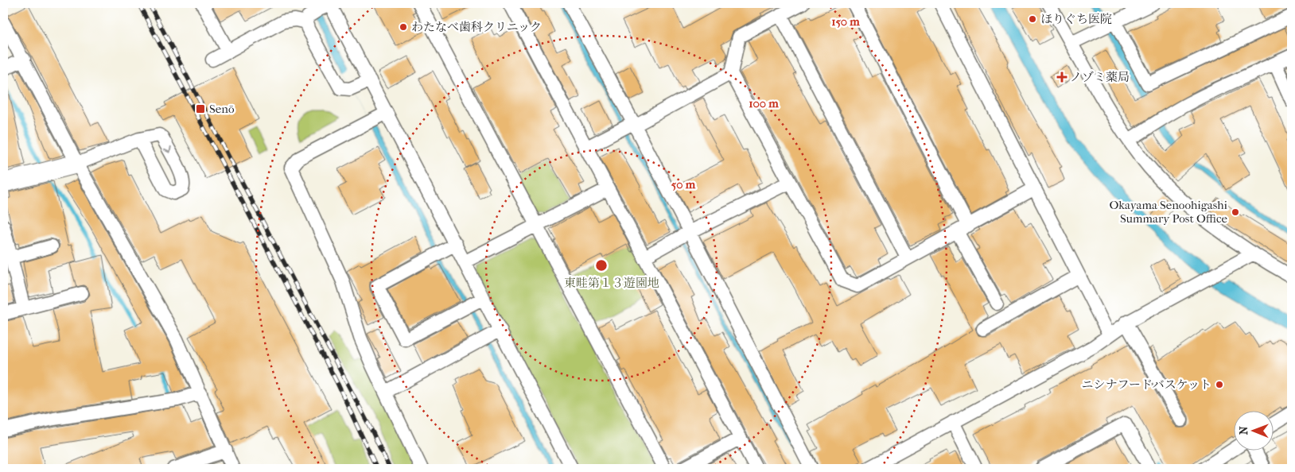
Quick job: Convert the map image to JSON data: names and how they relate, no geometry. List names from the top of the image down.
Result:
{
  "parks": ["東畦第１３遊園地"],
  "places": {
    "other": [
      "ほりぐち医院",
      "わたなべ歯科クリニック",
      "Okayama Senoohigashi Summary Post Office",
      "ニシナフードバスケット"
    ],
    "health": ["ノゾミ薬局"],
    "transit": ["Senō"]
  },
  "north": "left",
  "rings": ["150 m", "100 m", "50 m"]
}
